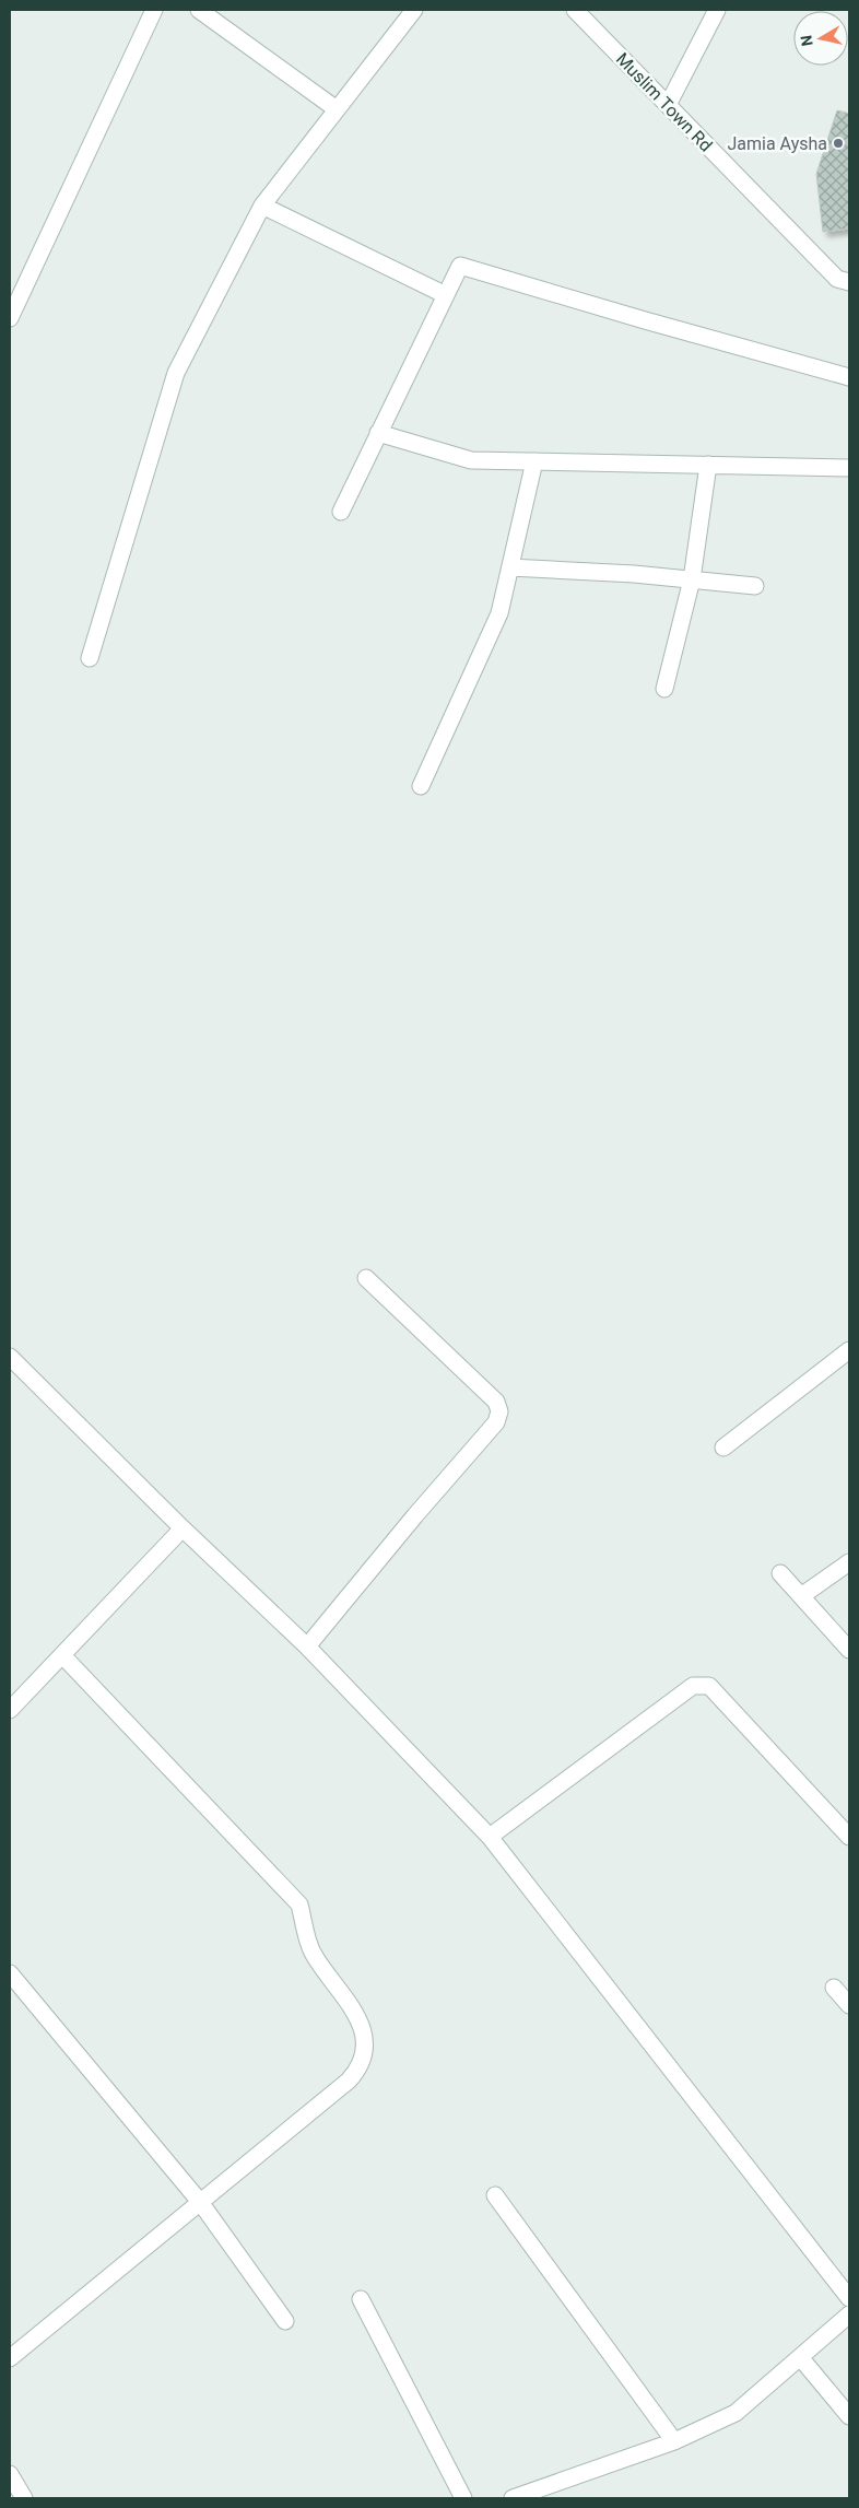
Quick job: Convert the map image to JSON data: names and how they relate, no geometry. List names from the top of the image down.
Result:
{
  "streets": {
    "street": ["Muslim Town Rd"]
  },
  "places": ["Jamia Aysha"],
  "north": "left"
}
